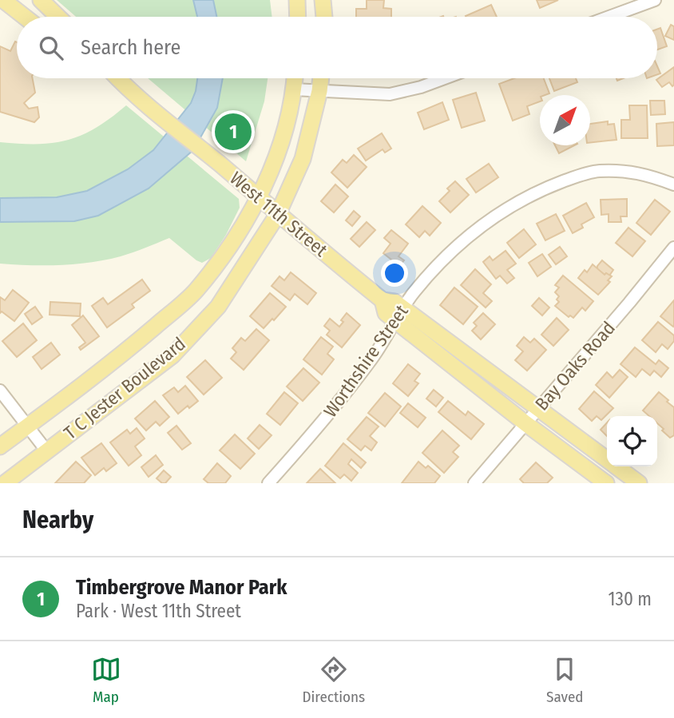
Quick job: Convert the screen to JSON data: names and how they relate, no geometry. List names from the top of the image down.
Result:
{
  "streets": {
    "main road": ["West 11th Street", "T C Jester Boulevard"],
    "street": ["Worthshire Street", "Bay Oaks Road"]
  },
  "crossings": [
    ["West 11th Street", "Worthshire Street"],
    ["West 11th Street", "Bay Oaks Road"],
    ["West 11th Street", "T C Jester Boulevard"]
  ],
  "north": "top right",
  "page": {
    "search": "Search here",
    "pins": "1",
    "heading": "Nearby",
    "list": [
      {
        "mark": "1",
        "name": "Timbergrove Manor Park",
        "note": "Park · West 11th Street",
        "value": "130 m"
      }
    ],
    "nav": ["Map", "Directions", "Saved"]
  }
}
